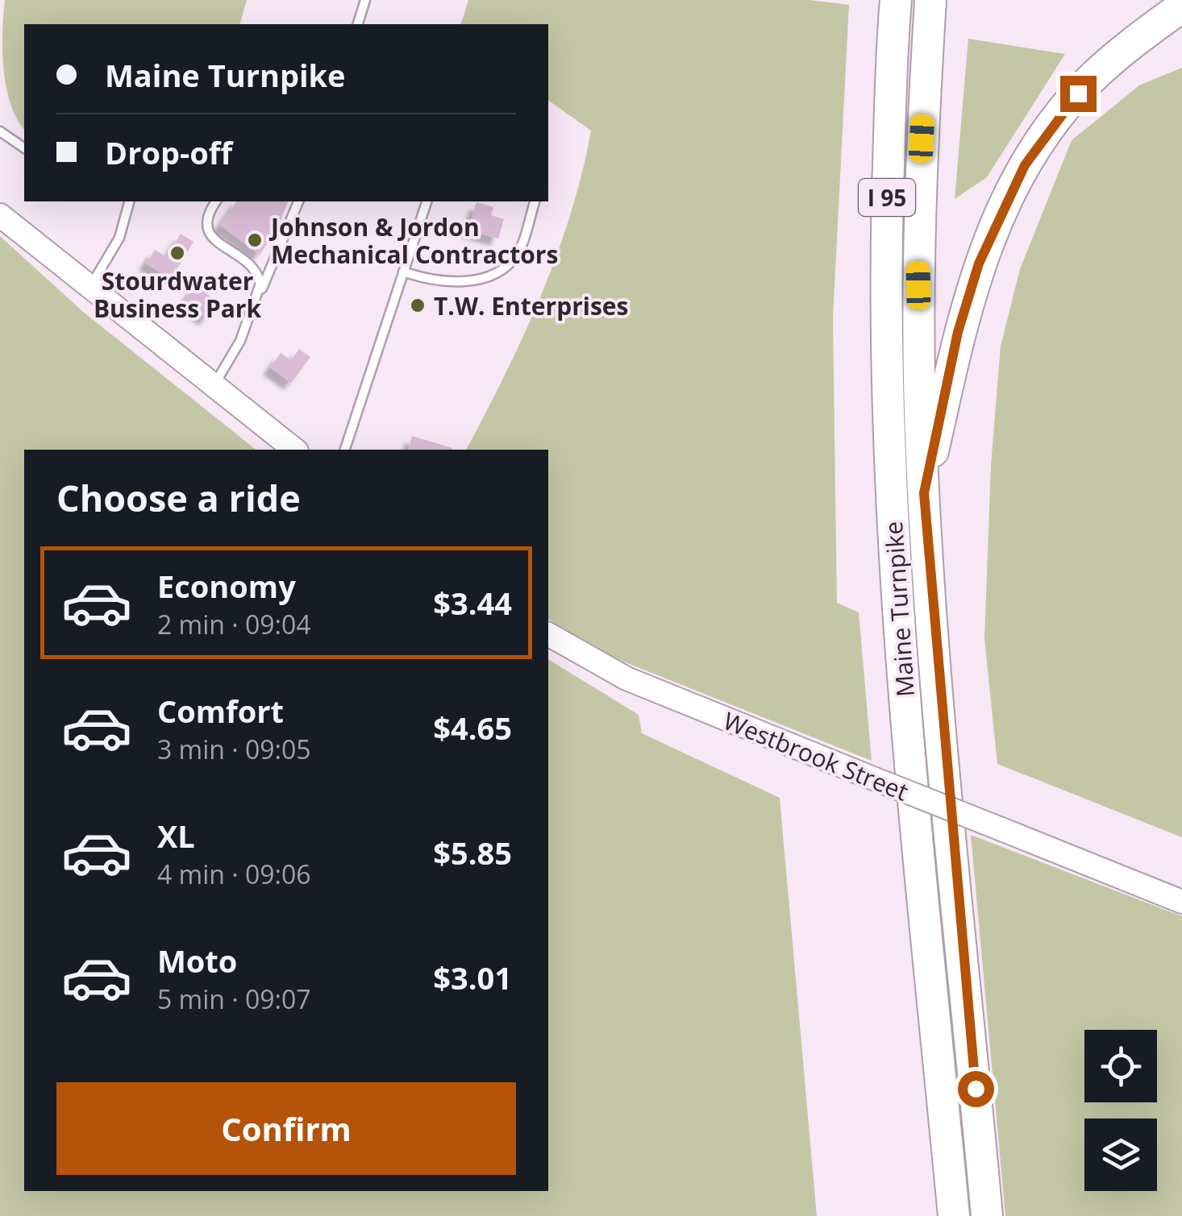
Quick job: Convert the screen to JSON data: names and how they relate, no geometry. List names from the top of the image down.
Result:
{
  "streets": {
    "highway": ["I 95", "Maine Turnpike"],
    "main road": ["Westbrook Street"]
  },
  "places": ["Johnson & Jordon Mechanical Contractors", "Stourdwater Business Park", "T.W. Enterprises"],
  "page": {
    "banner": ["Maine Turnpike", "Drop-off"],
    "heading": "Choose a ride",
    "list": [
      {
        "name": "Economy",
        "note": "2 min · 09:04",
        "value": "$3.44"
      },
      {
        "name": "Comfort",
        "note": "3 min · 09:05",
        "value": "$4.65"
      },
      {
        "name": "XL",
        "note": "4 min · 09:06",
        "value": "$5.85"
      },
      {
        "name": "Moto",
        "note": "5 min · 09:07",
        "value": "$3.01"
      }
    ],
    "buttons": "Confirm"
  }
}
